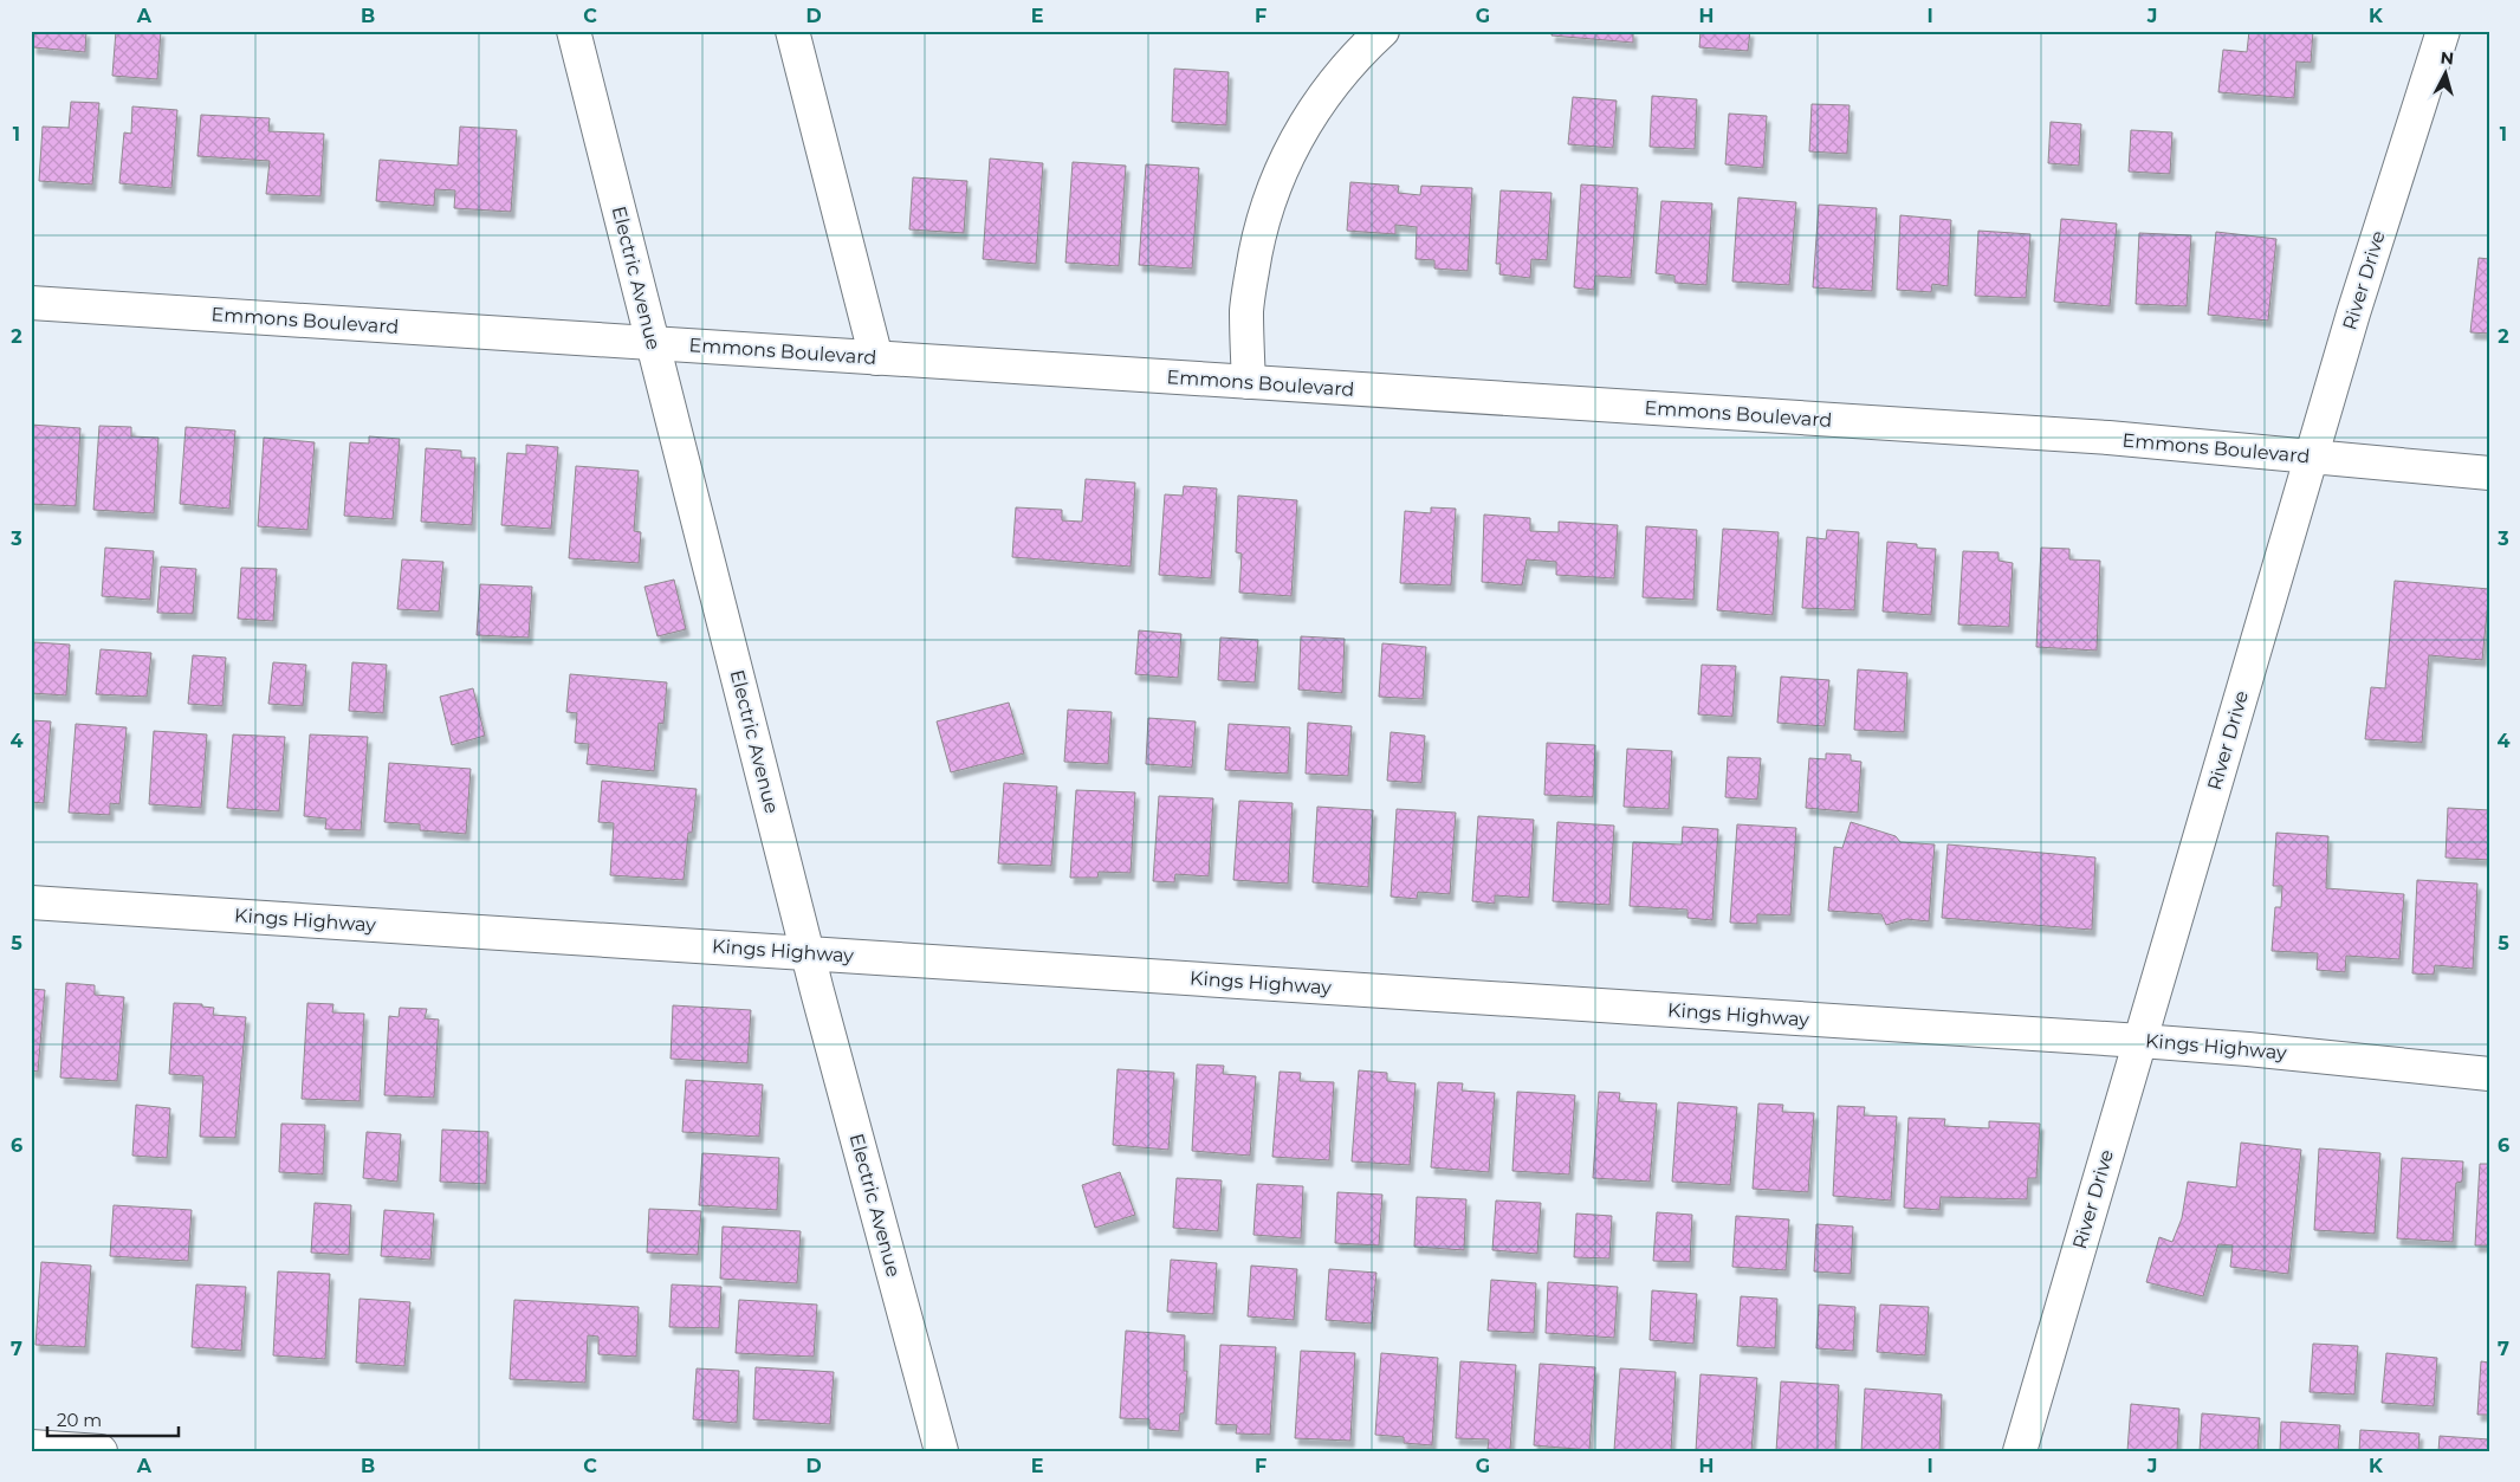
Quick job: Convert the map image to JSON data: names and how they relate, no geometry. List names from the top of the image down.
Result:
{
  "streets": {
    "street": [
      "Electric Avenue",
      "River Drive",
      "Emmons Boulevard",
      "Kings Highway"
    ]
  },
  "crossings": [
    ["Electric Avenue", "Emmons Boulevard"],
    ["Electric Avenue", "Kings Highway"],
    ["River Drive", "Emmons Boulevard"],
    ["River Drive", "Kings Highway"]
  ],
  "scale_bar": "20 m",
  "north": "top",
  "grid": {
    "columns": [
      "A",
      "B",
      "C",
      "D",
      "E",
      "F",
      "G",
      "H",
      "I",
      "J",
      "K"
    ],
    "rows": [
      "1",
      "2",
      "3",
      "4",
      "5",
      "6",
      "7"
    ]
  }
}
